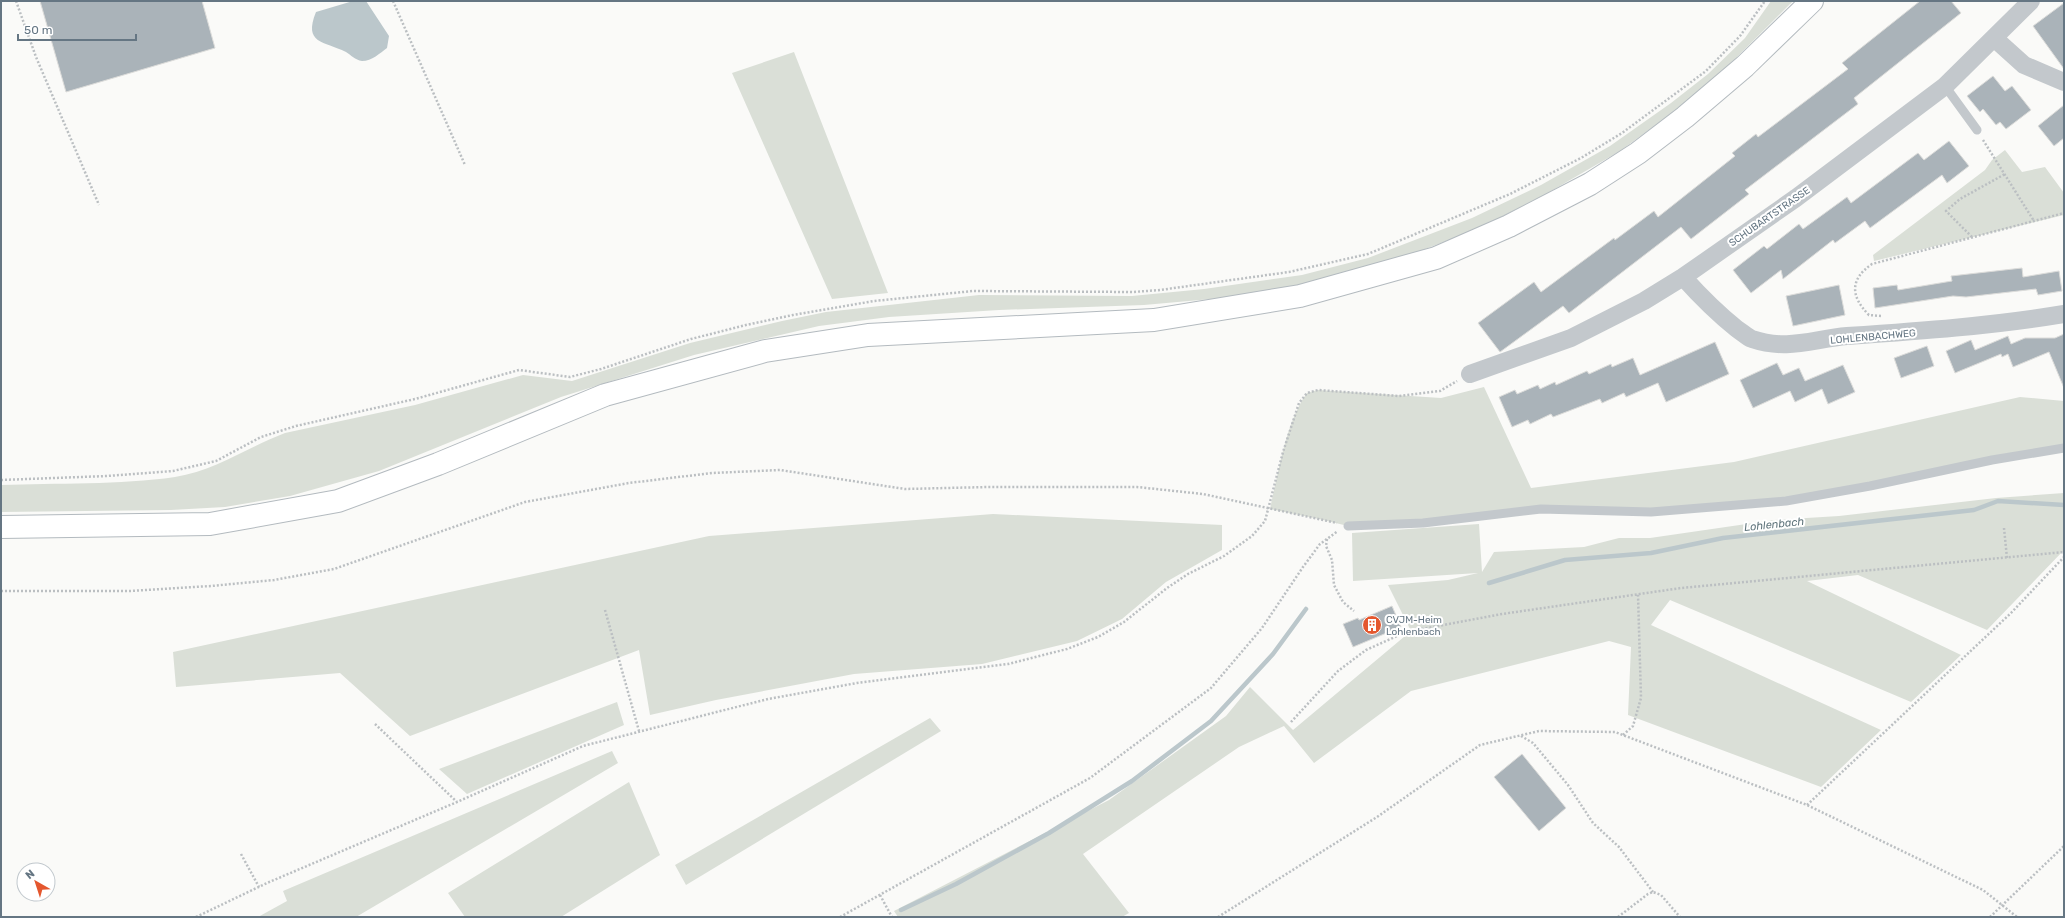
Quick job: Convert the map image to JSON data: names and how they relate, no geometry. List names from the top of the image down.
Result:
{
  "streets": {
    "street": ["SCHUBARTSTRASSE", "LOHLENBACHWEG"]
  },
  "crossings": [
    ["SCHUBARTSTRASSE", "LOHLENBACHWEG"]
  ],
  "water": ["Lohlenbach"],
  "places": {
    "building": ["CVJM-Heim Lohlenbach"]
  },
  "scale_bar": "50 m",
  "north": "top left"
}
